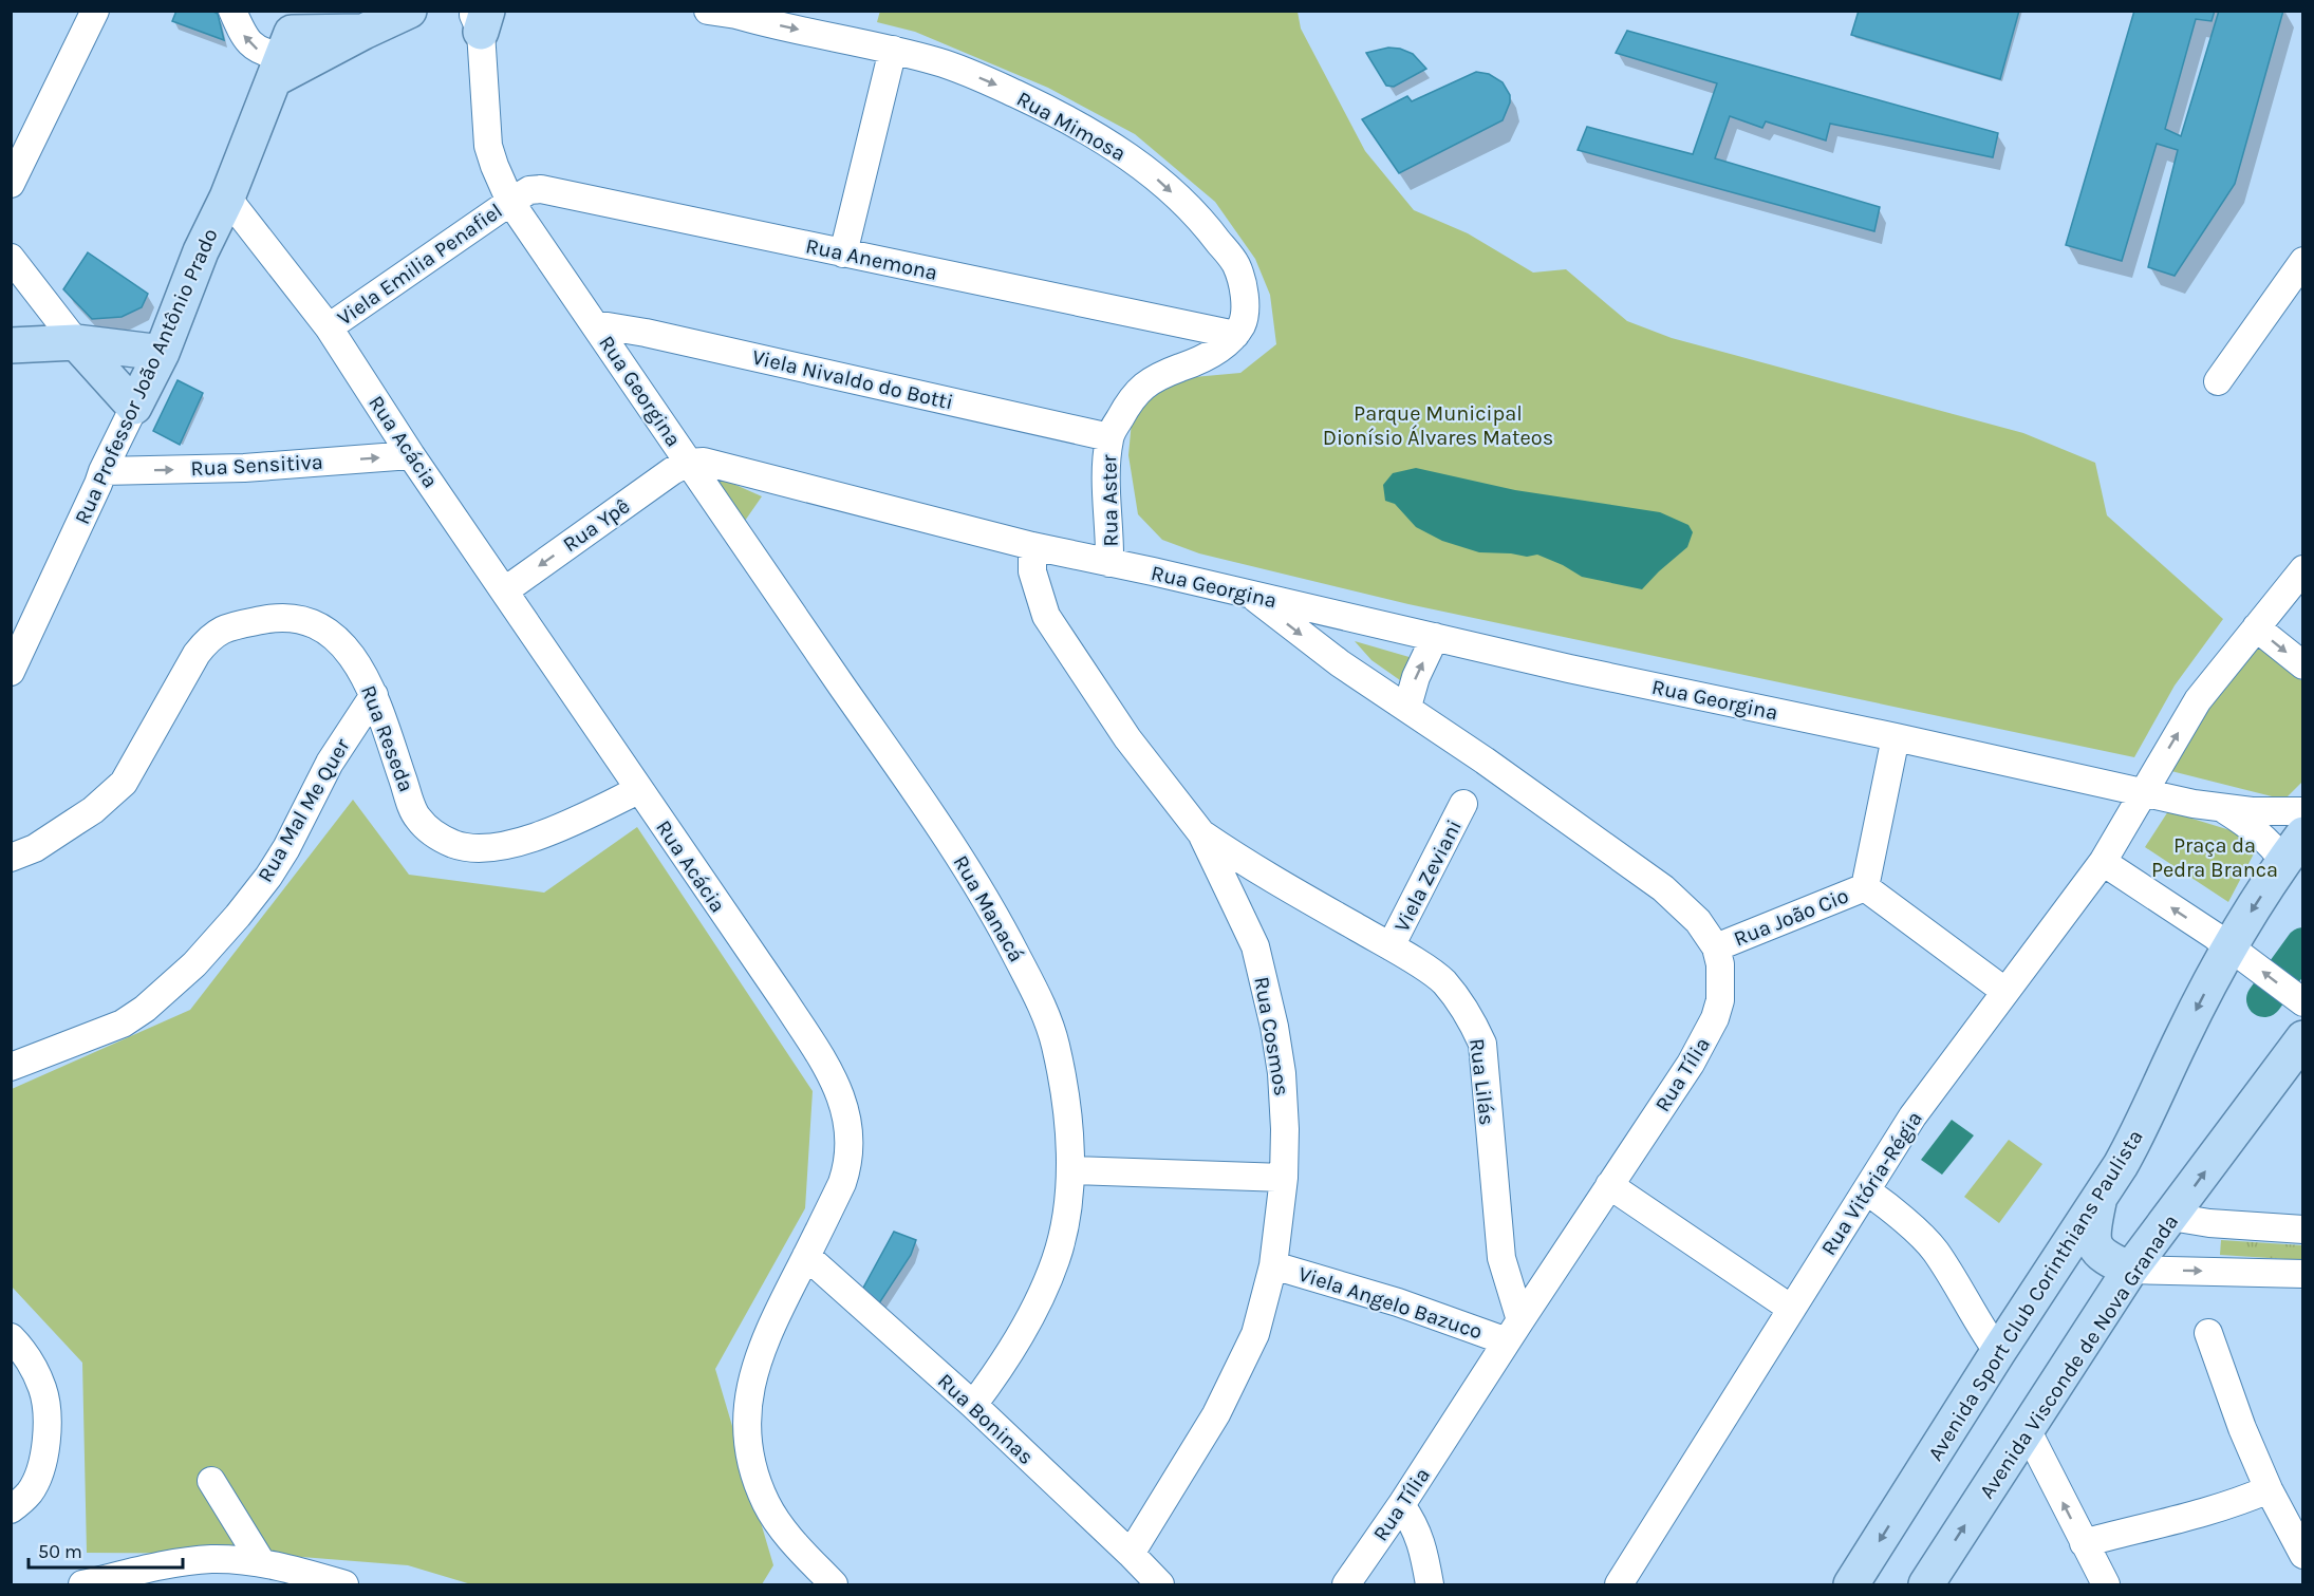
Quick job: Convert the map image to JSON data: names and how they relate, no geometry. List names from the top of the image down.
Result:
{
  "streets": {
    "main road": ["Rua Professor João Antônio Prado", "Avenida Sport Club Corinthians Paulista", "Avenida Visconde de Nova Granada"],
    "street": [
      "Rua Mimosa",
      "Rua Anemona",
      "Viela Emilia Penafiel",
      "Viela Nivaldo do Botti",
      "Rua Georgina",
      "Rua Acácia",
      "Rua Sensitiva",
      "Rua Aster",
      "Rua Ypê",
      "Rua Reseda",
      "Rua Mal Me Quer",
      "Viela Zeviani",
      "Rua Manacá",
      "Rua João Cio",
      "Rua Cosmos",
      "Rua Tília",
      "Rua Lilás",
      "Rua Vitória-Régia",
      "Viela Angelo Bazuco",
      "Rua Boninas"
    ]
  },
  "crossings": [
    ["Rua Mimosa", "Rua Anemona"],
    ["Rua Mimosa", "Viela Nivaldo do Botti"],
    ["Rua Mimosa", "Rua Aster"],
    ["Rua Anemona", "Viela Emilia Penafiel"],
    ["Rua Anemona", "Rua Georgina"],
    ["Viela Emilia Penafiel", "Rua Georgina"],
    ["Viela Emilia Penafiel", "Rua Acácia"],
    ["Rua Professor João Antônio Prado", "Rua Acácia"],
    ["Rua Professor João Antônio Prado", "Rua Sensitiva"],
    ["Viela Nivaldo do Botti", "Rua Georgina"],
    ["Viela Nivaldo do Botti", "Rua Aster"],
    ["Rua Georgina", "Rua Aster"],
    ["Rua Georgina", "Rua Ypê"],
    ["Rua Georgina", "Rua Manacá"],
    ["Rua Georgina", "Rua João Cio"],
    ["Rua Georgina", "Rua Cosmos"],
    ["Rua Georgina", "Rua Tília"],
    ["Rua Georgina", "Rua Vitória-Régia"],
    ["Rua Georgina", "Avenida Sport Club Corinthians Paulista"],
    ["Rua Acácia", "Rua Sensitiva"],
    ["Rua Acácia", "Rua Ypê"],
    ["Rua Acácia", "Rua Reseda"],
    ["Rua Acácia", "Rua Boninas"],
    ["Rua Ypê", "Rua Manacá"],
    ["Rua Reseda", "Rua Mal Me Quer"],
    ["Viela Zeviani", "Rua Lilás"],
    ["Rua Manacá", "Rua Boninas"],
    ["Rua João Cio", "Rua Tília"],
    ["Rua Cosmos", "Rua Lilás"],
    ["Rua Cosmos", "Viela Angelo Bazuco"],
    ["Rua Cosmos", "Rua Boninas"],
    ["Rua Tília", "Rua Lilás"],
    ["Rua Tília", "Viela Angelo Bazuco"],
    ["Rua Lilás", "Viela Angelo Bazuco"]
  ],
  "one_way": [
    "Rua Mimosa",
    "Rua Sensitiva",
    "Rua Ypê",
    "Avenida Sport Club Corinthians Paulista",
    "Avenida Visconde de Nova Granada"
  ],
  "parks": ["Parque Municipal Dionísio Álvares Mateos", "Praça da Pedra Branca"],
  "scale_bar": "50 m"
}
